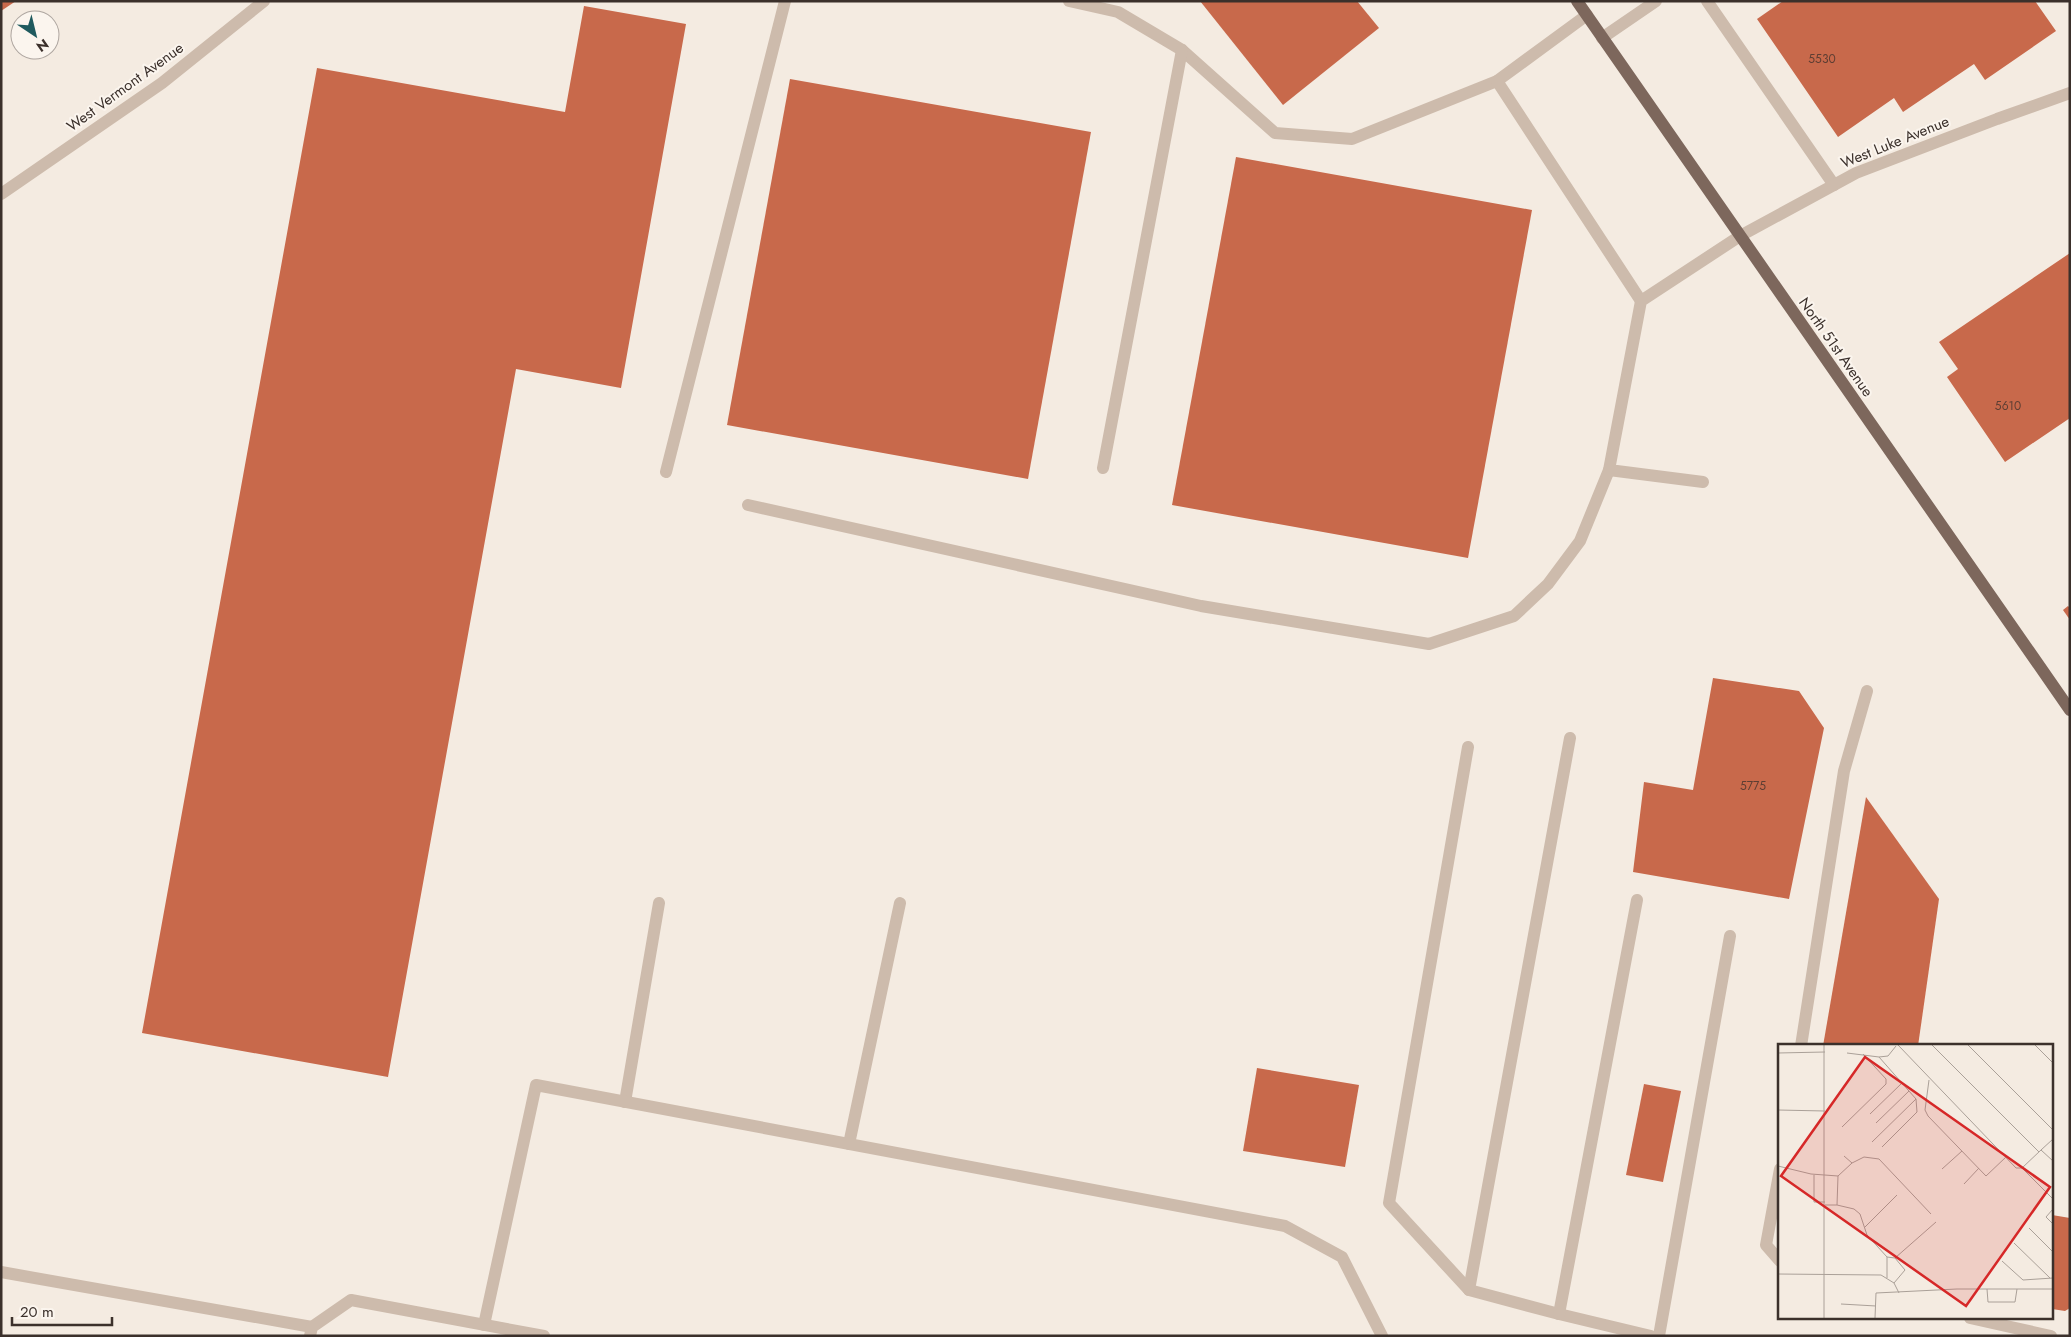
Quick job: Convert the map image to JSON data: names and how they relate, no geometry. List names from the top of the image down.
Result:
{
  "streets": {
    "main road": ["North 51st Avenue"],
    "street": ["West Vermont Avenue", "West Luke Avenue"]
  },
  "crossings": [
    ["West Luke Avenue", "North 51st Avenue"]
  ],
  "house_numbers": ["5530", "5610", "5775"],
  "scale_bar": "20 m",
  "north": "bottom right"
}
